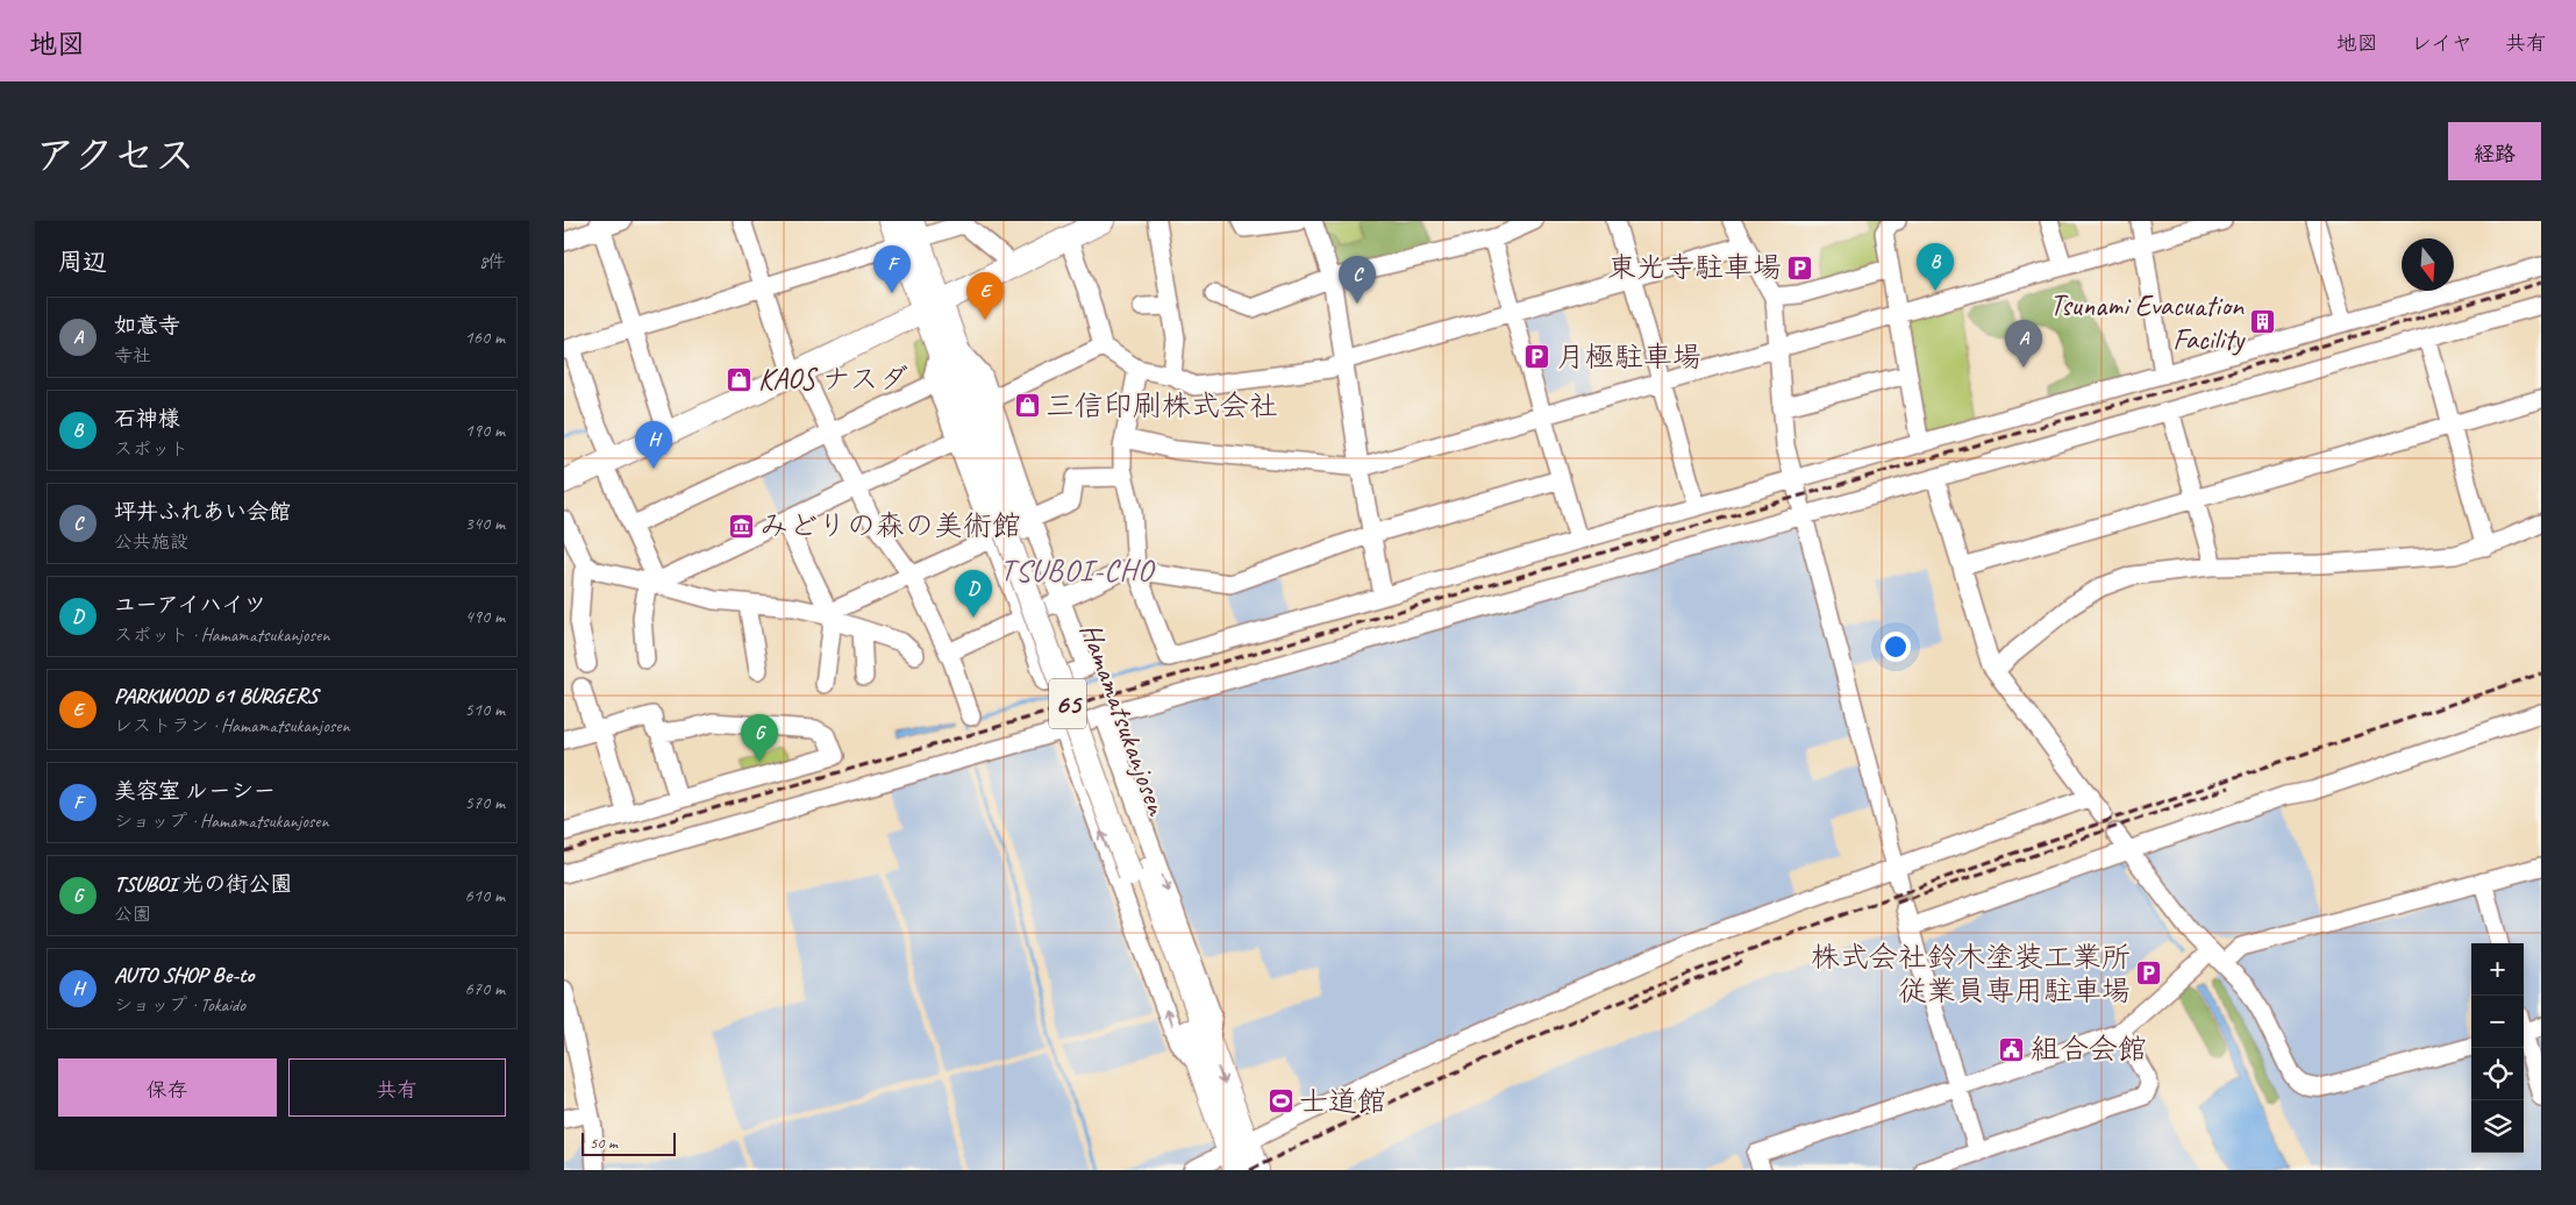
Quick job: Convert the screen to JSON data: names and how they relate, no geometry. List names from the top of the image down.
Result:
{
  "streets": {
    "main road": ["65", "Hamamatsukanjosen"]
  },
  "districts": ["TSUBOI-CHO"],
  "places": {
    "parking": ["東光寺駐車場", "月極駐車場", "株式会社鈴木塗装工業所 従業員専用駐車場"],
    "building": ["Tsunami Evacuation Facility"],
    "shop": ["KAOS ナスダ", "三信印刷株式会社"],
    "museum": ["みどりの森の美術館"],
    "public building": ["組合会館"],
    "sports": ["士道館"]
  },
  "scale_bar": "50 m",
  "north": "bottom",
  "page": {
    "header": "地図",
    "nav": ["地図", "レイヤ", "共有"],
    "title": "アクセス",
    "buttons": [
      "経路",
      ["保存", "共有"]
    ],
    "heading": ["周辺", "8件"],
    "pins": [
      "B",
      "F",
      "C",
      "E",
      "A",
      "H",
      "D",
      "G"
    ],
    "list": [
      {
        "mark": "A",
        "name": "如意寺",
        "note": "寺社",
        "value": "160 m"
      },
      {
        "mark": "B",
        "name": "石神様",
        "note": "スポット",
        "value": "190 m"
      },
      {
        "mark": "C",
        "name": "坪井ふれあい会館",
        "note": "公共施設",
        "value": "340 m"
      },
      {
        "mark": "D",
        "name": "ユーアイハイツ",
        "note": "スポット · Hamamatsukanjosen",
        "value": "490 m"
      },
      {
        "mark": "E",
        "name": "PARKWOOD 61 BURGERS",
        "note": "レストラン · Hamamatsukanjosen",
        "value": "510 m"
      },
      {
        "mark": "F",
        "name": "美容室 ルーシー",
        "note": "ショップ · Hamamatsukanjosen",
        "value": "570 m"
      },
      {
        "mark": "G",
        "name": "TSUBOI 光の街公園",
        "note": "公園",
        "value": "610 m"
      },
      {
        "mark": "H",
        "name": "AUTO SHOP Be-to",
        "note": "ショップ · Tokaido",
        "value": "670 m"
      }
    ],
    "map_buttons": ["+", "−"],
    "scale": "50 m"
  }
}
